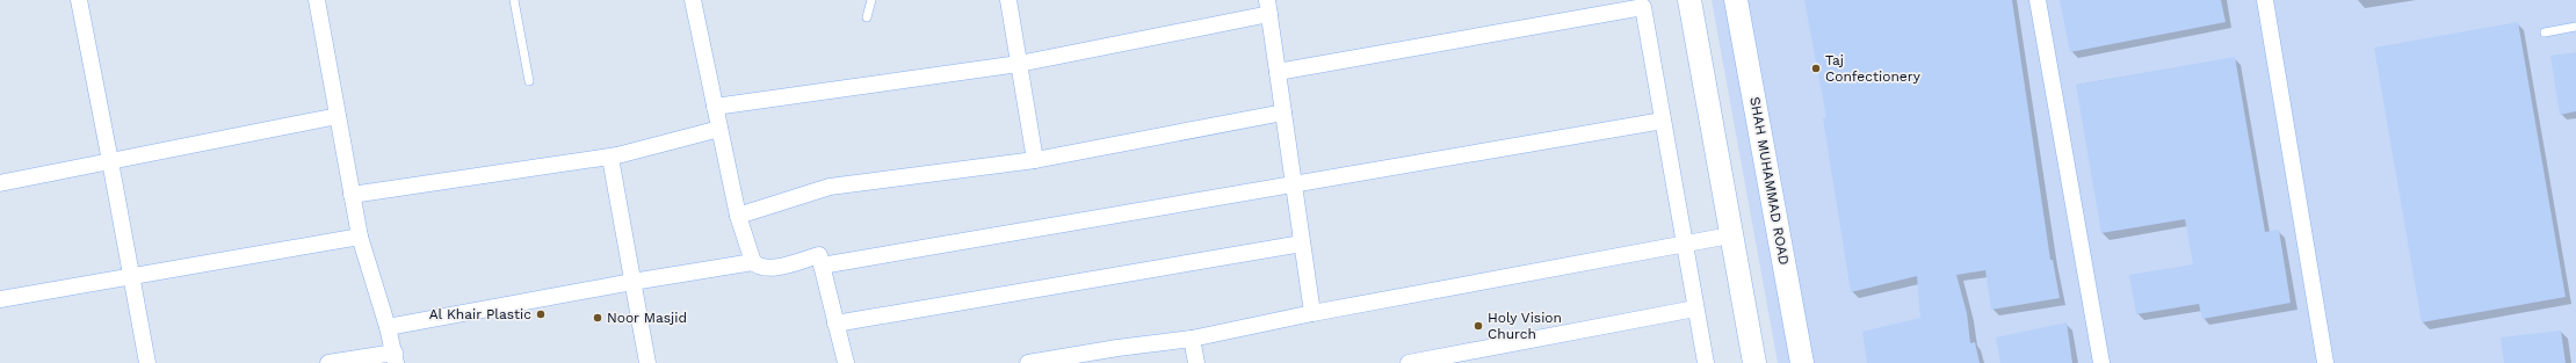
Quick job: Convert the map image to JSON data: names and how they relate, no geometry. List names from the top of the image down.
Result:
{
  "streets": {
    "street": ["SHAH MUHAMMAD ROAD"]
  },
  "places": [
    "Taj Confectionery",
    "Al Khair Plastic",
    "Noor Masjid",
    "Holy Vision Church"
  ]
}
